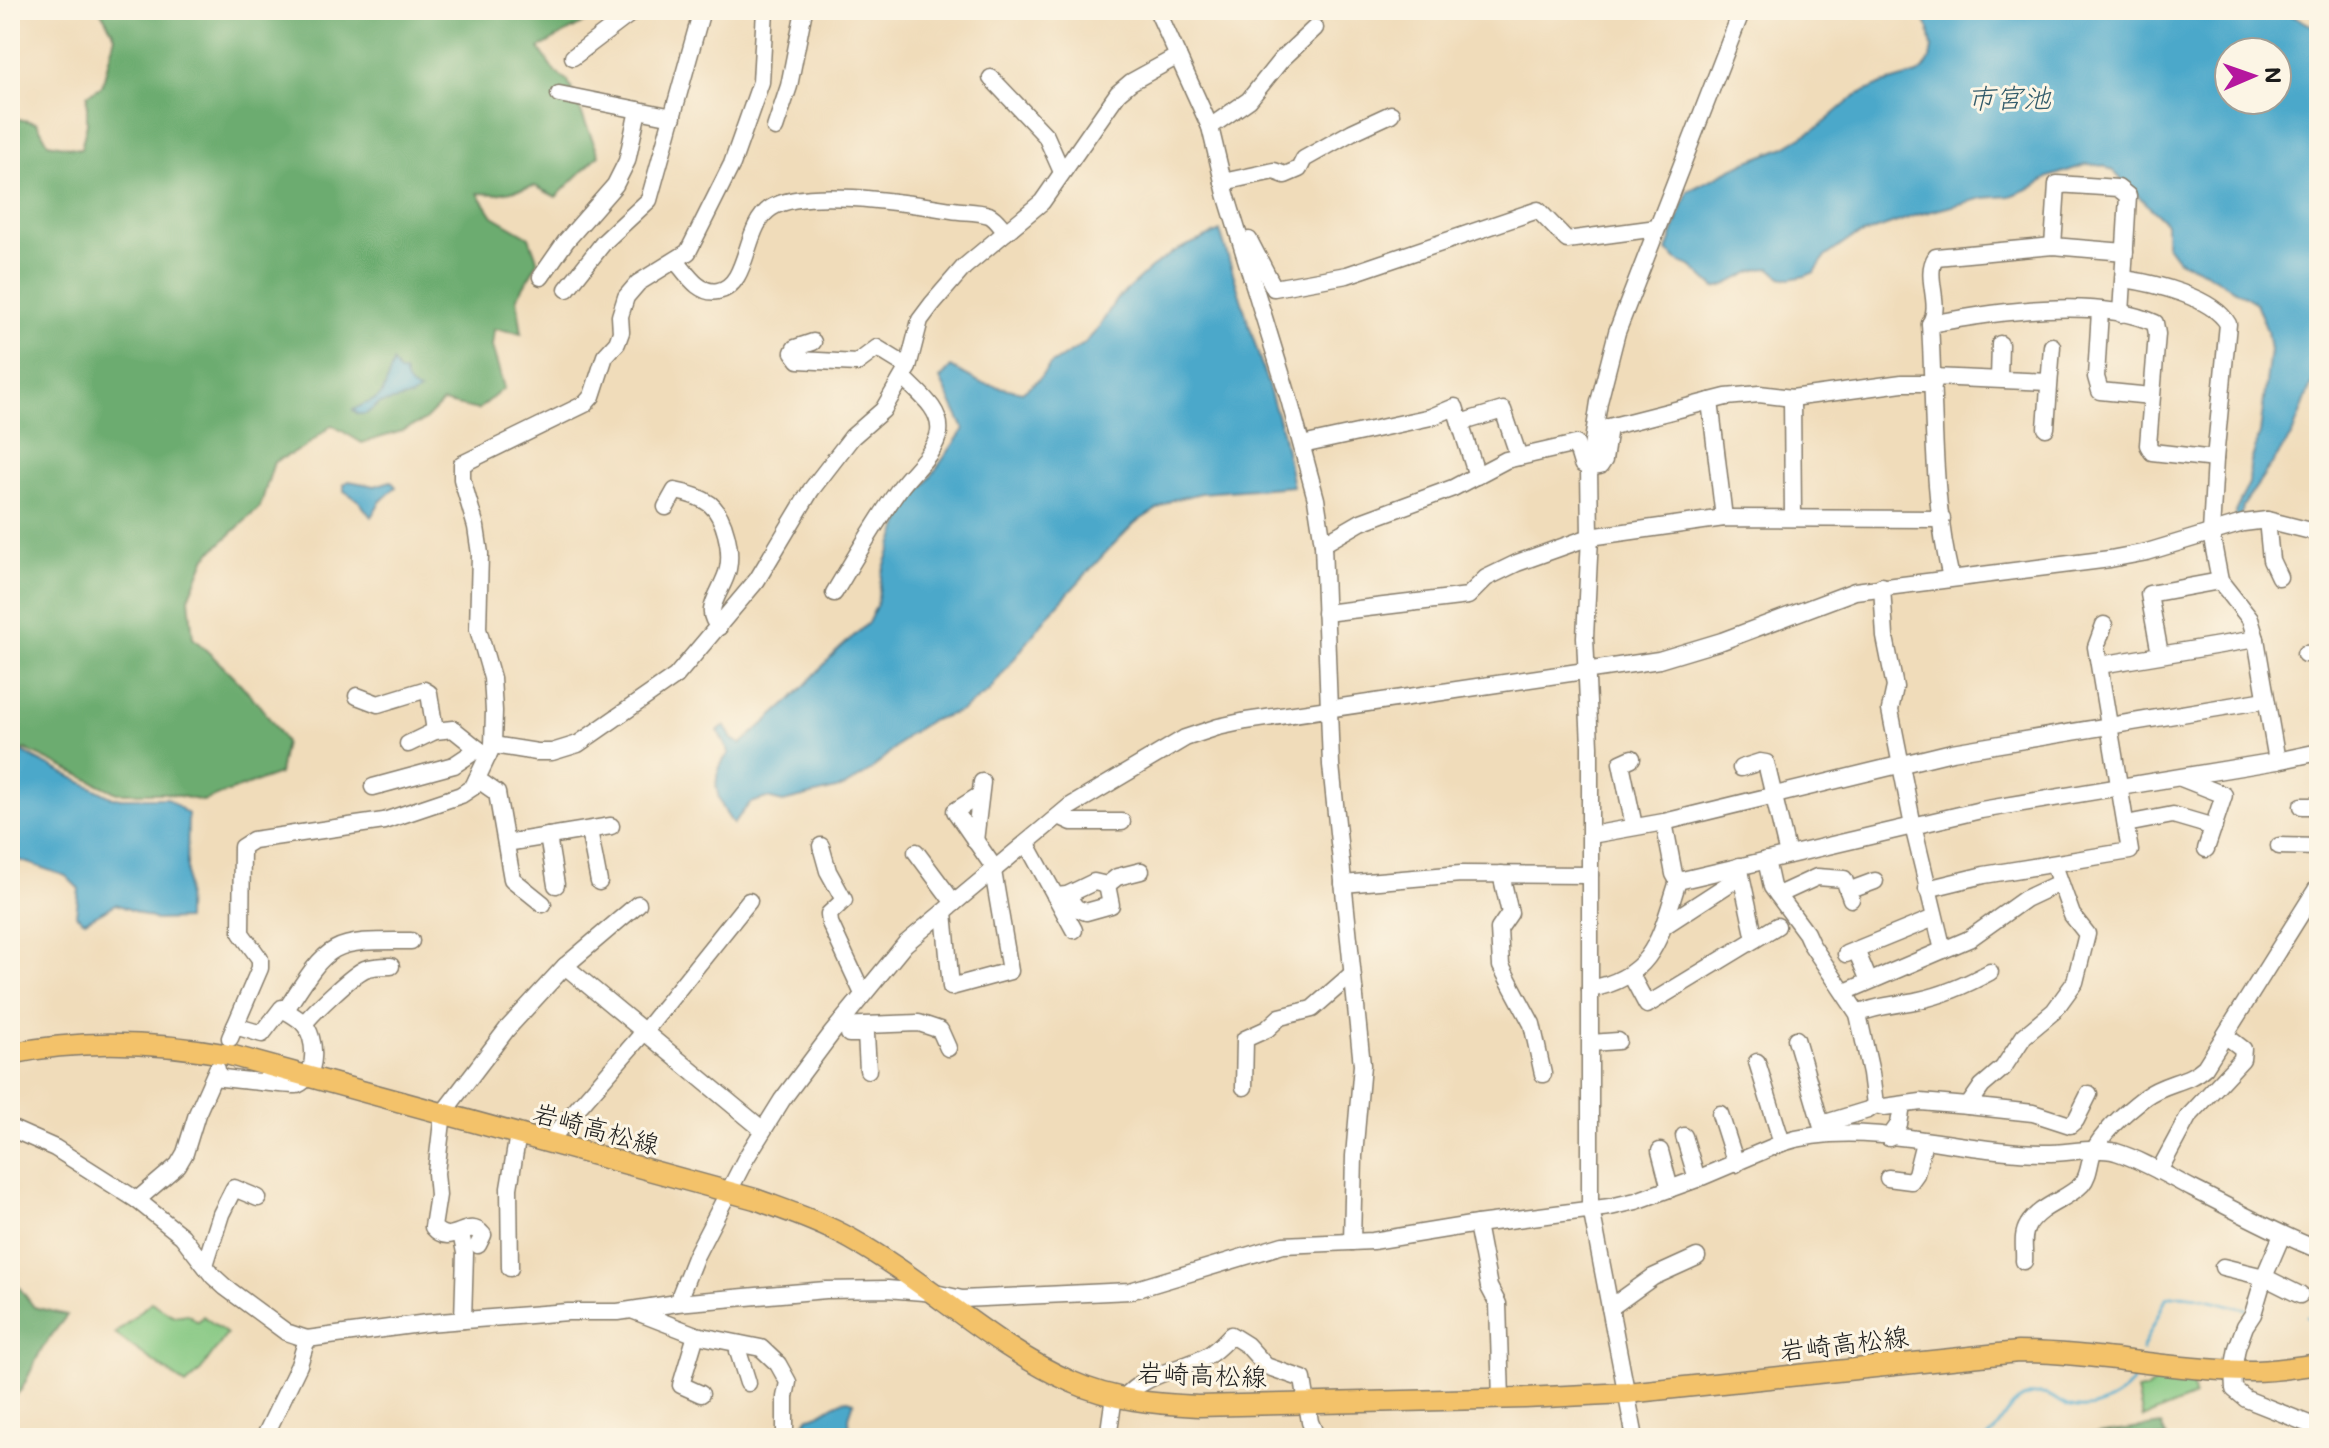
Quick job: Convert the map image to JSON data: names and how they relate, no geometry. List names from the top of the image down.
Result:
{
  "streets": {
    "main road": ["岩崎高松線"]
  },
  "water": ["市宮池"],
  "north": "right"
}
